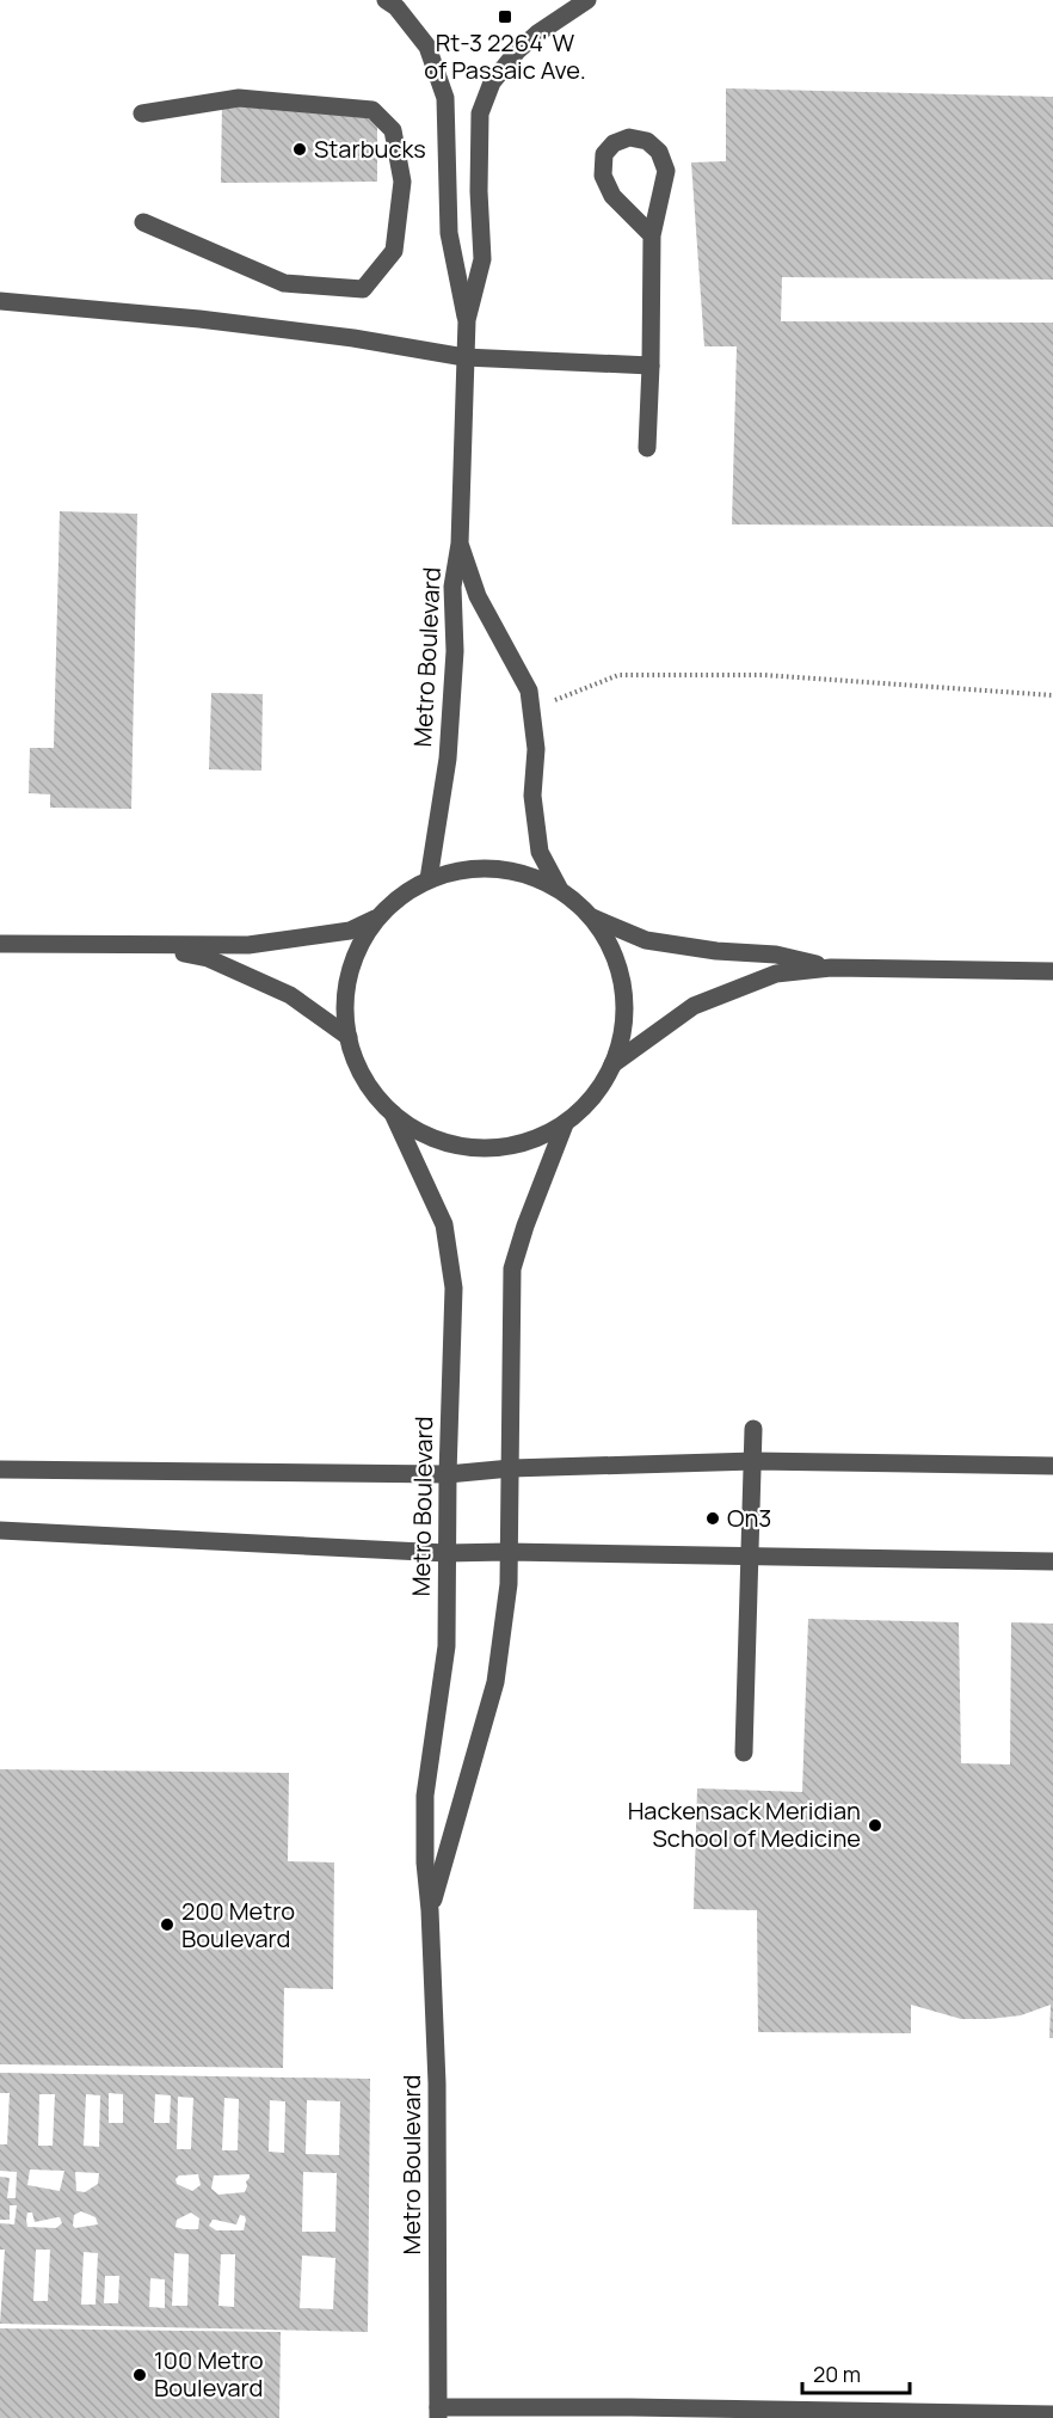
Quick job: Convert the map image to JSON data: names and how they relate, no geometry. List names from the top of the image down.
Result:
{
  "streets": {
    "lane": ["Metro Boulevard"]
  },
  "places": {
    "transit": ["Rt-3 2264' W of Passaic Ave."],
    "other": [
      "Starbucks",
      "On3",
      "Hackensack Meridian School of Medicine",
      "200 Metro Boulevard",
      "100 Metro Boulevard"
    ]
  },
  "scale_bar": "20 m"
}
